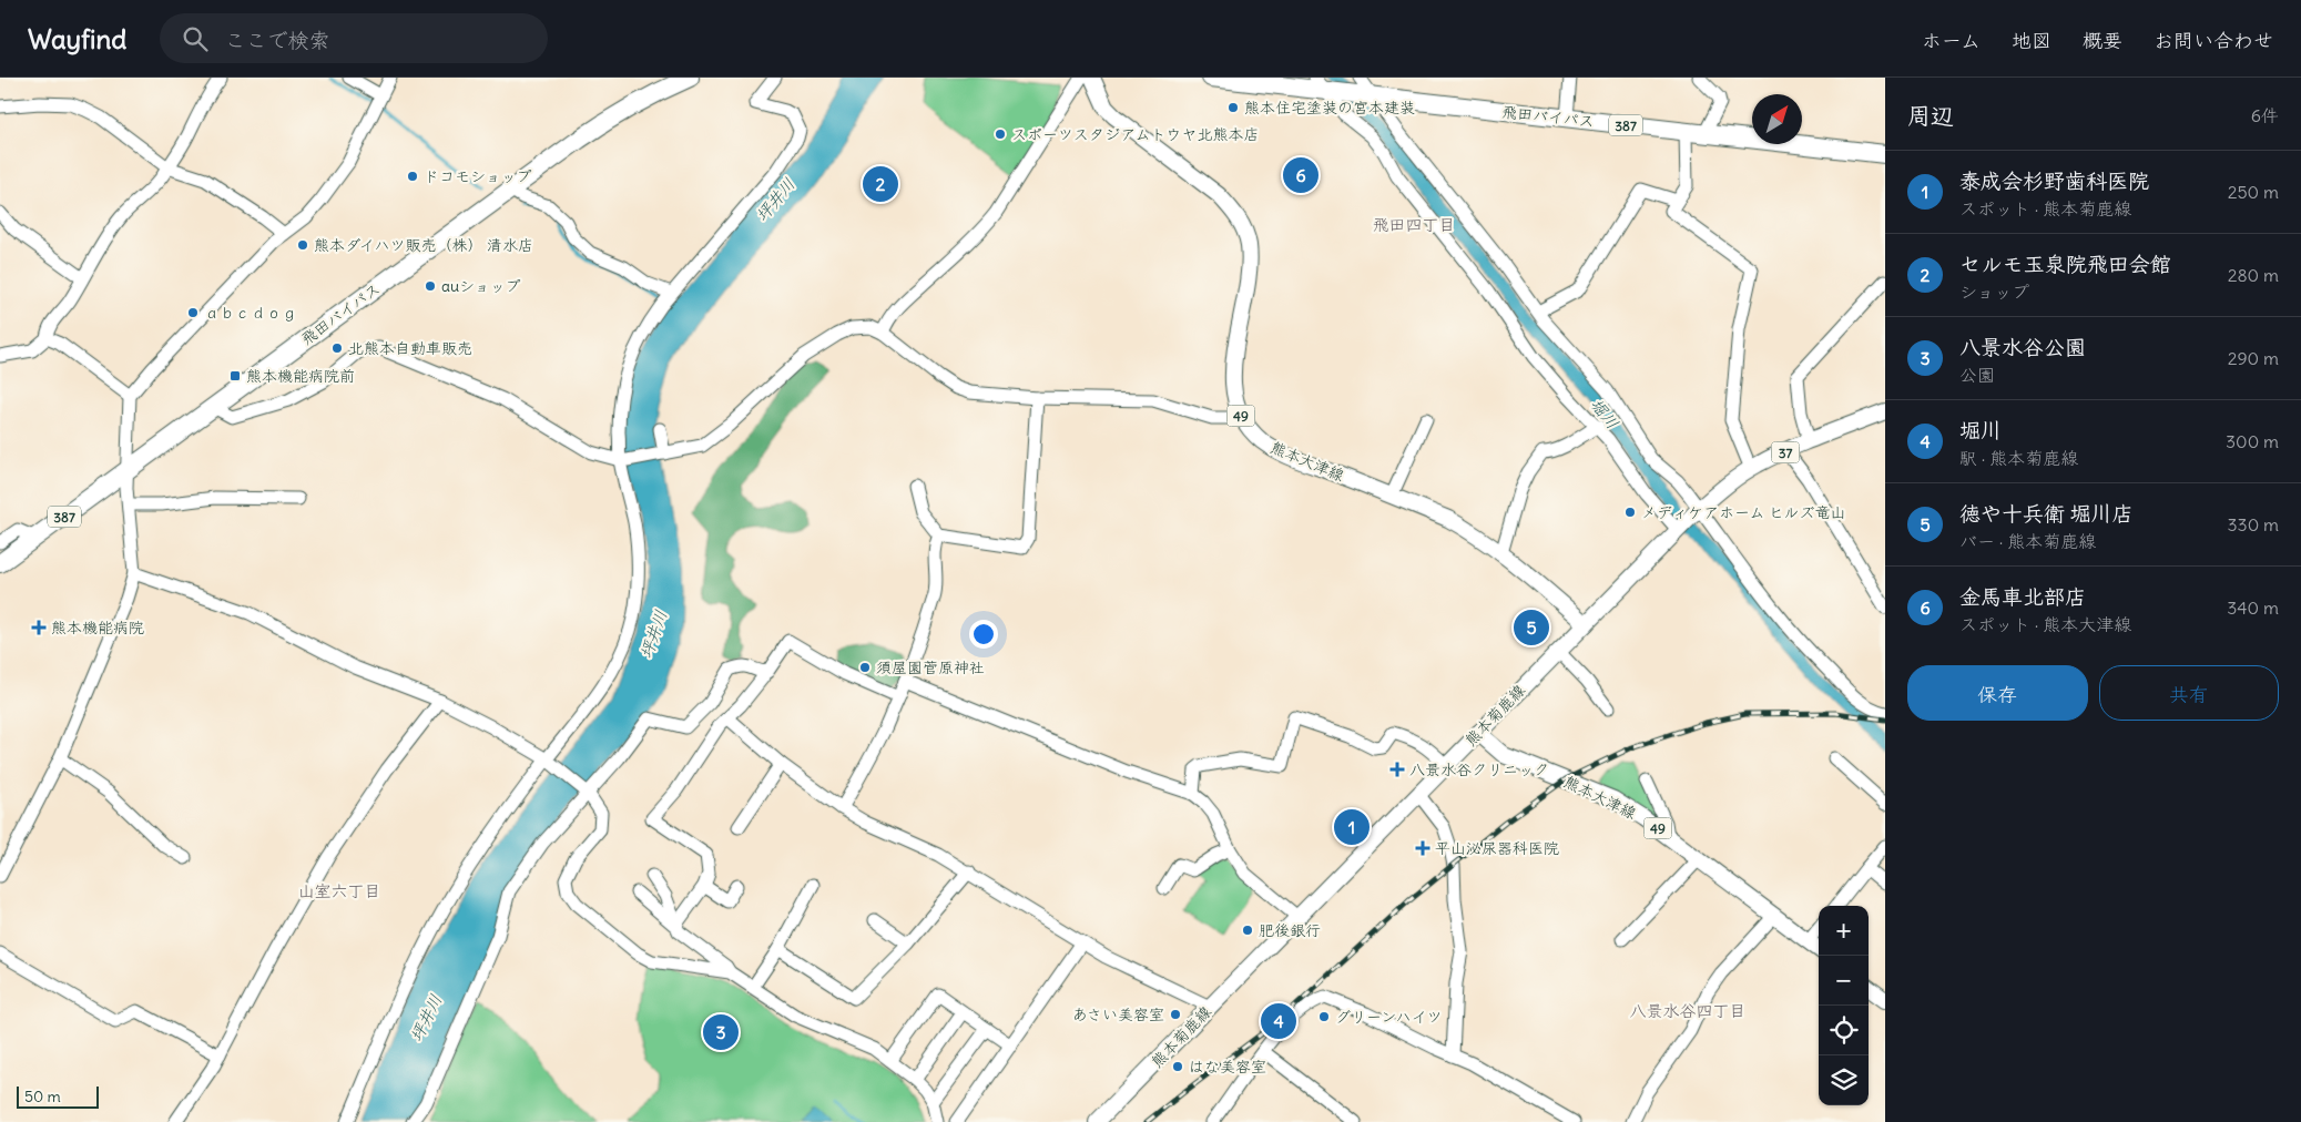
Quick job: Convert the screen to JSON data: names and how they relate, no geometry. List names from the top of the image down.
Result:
{
  "streets": {
    "highway": ["飛田バイパス", "387"],
    "main road": [
      "49",
      "37",
      "熊本大津線",
      "熊本菊鹿線"
    ]
  },
  "crossings": [
    ["熊本大津線", "熊本菊鹿線"]
  ],
  "districts": ["飛田四丁目", "山室六丁目", "八景水谷四丁目"],
  "water": ["坪井川", "堀川"],
  "places": {
    "other": [
      "熊本住宅塗装の宮本建装",
      "スポーツスタジアムトウヤ北熊本店",
      "ドコモショップ",
      "熊本ダイハツ販売（株） 清水店",
      "auショップ",
      "ａｂｃｄｏｇ",
      "北熊本自動車販売",
      "メディケアホーム ヒルズ竜山",
      "須屋園菅原神社",
      "肥後銀行",
      "あさい美容室",
      "グリーンハイツ",
      "はな美容室"
    ],
    "transit": ["熊本機能病院前"],
    "health": ["熊本機能病院", "八景水谷クリニック", "平山泌尿器科医院"]
  },
  "scale_bar": "50 m",
  "north": "top right",
  "page": {
    "header": "Wayfind",
    "search": "ここで検索",
    "nav": [
      "ホーム",
      "地図",
      "概要",
      "お問い合わせ"
    ],
    "heading": ["周辺", "6件"],
    "list": [
      {
        "mark": "1",
        "name": "泰成会杉野歯科医院",
        "note": "スポット · 熊本菊鹿線",
        "value": "250 m"
      },
      {
        "mark": "2",
        "name": "セルモ玉泉院飛田会館",
        "note": "ショップ",
        "value": "280 m"
      },
      {
        "mark": "3",
        "name": "八景水谷公園",
        "note": "公園",
        "value": "290 m"
      },
      {
        "mark": "4",
        "name": "堀川",
        "note": "駅 · 熊本菊鹿線",
        "value": "300 m"
      },
      {
        "mark": "5",
        "name": "徳や十兵衛 堀川店",
        "note": "バー · 熊本菊鹿線",
        "value": "330 m"
      },
      {
        "mark": "6",
        "name": "金馬車北部店",
        "note": "スポット · 熊本大津線",
        "value": "340 m"
      }
    ],
    "pins": [
      "6",
      "2",
      "5",
      "1",
      "4",
      "3"
    ],
    "buttons": ["保存", "共有"],
    "map_buttons": ["+", "−"],
    "scale": "50 m"
  }
}
